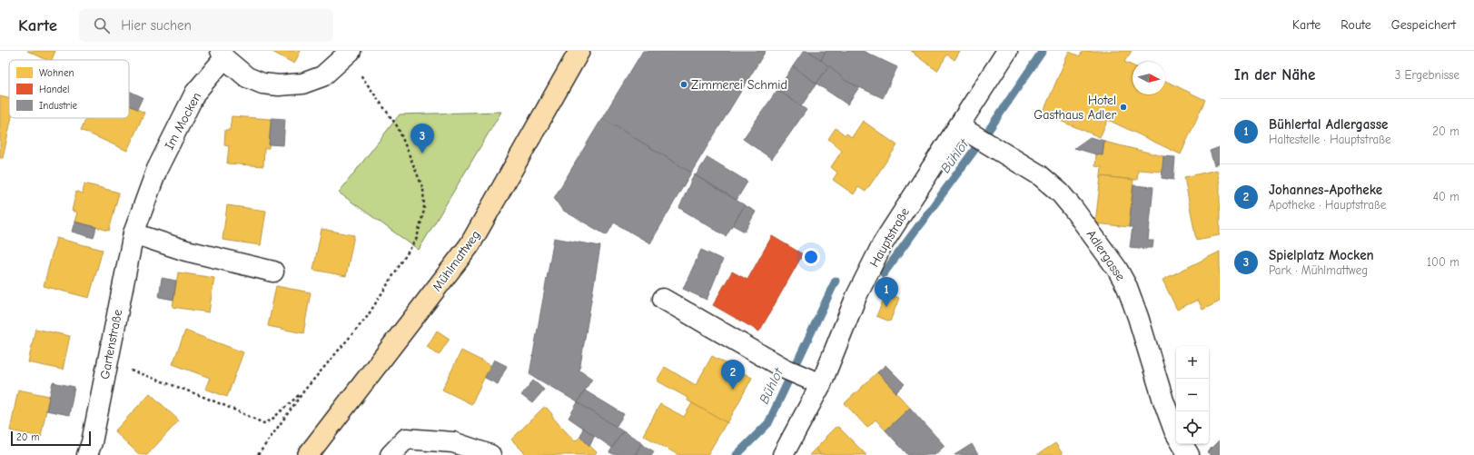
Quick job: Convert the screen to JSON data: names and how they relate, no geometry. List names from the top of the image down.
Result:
{
  "streets": {
    "main road": ["Mühlmattweg"],
    "street": [
      "Im Mocken",
      "Hauptstraße",
      "Adlergasse",
      "Gartenstraße"
    ]
  },
  "crossings": [
    ["Im Mocken", "Gartenstraße"],
    ["Hauptstraße", "Adlergasse"]
  ],
  "water": ["Bühlot"],
  "places": ["Zimmerei Schmid", "Hotel Gasthaus Adler"],
  "legend": ["Wohnen", "Handel", "Industrie"],
  "scale_bar": "20 m",
  "north": "right",
  "page": {
    "header": "Karte",
    "search": "Hier suchen",
    "nav": ["Karte", "Route", "Gespeichert"],
    "heading": ["In der Nähe", "3 Ergebnisse"],
    "list": [
      {
        "mark": "1",
        "name": "Bühlertal Adlergasse",
        "note": "Haltestelle · Hauptstraße",
        "value": "20 m"
      },
      {
        "mark": "2",
        "name": "Johannes-Apotheke",
        "note": "Apotheke · Hauptstraße",
        "value": "40 m"
      },
      {
        "mark": "3",
        "name": "Spielplatz Mocken",
        "note": "Park · Mühlmattweg",
        "value": "100 m"
      }
    ],
    "pins": ["3", "1", "2"],
    "map_buttons": ["+", "−"],
    "scale": "20 m"
  }
}
